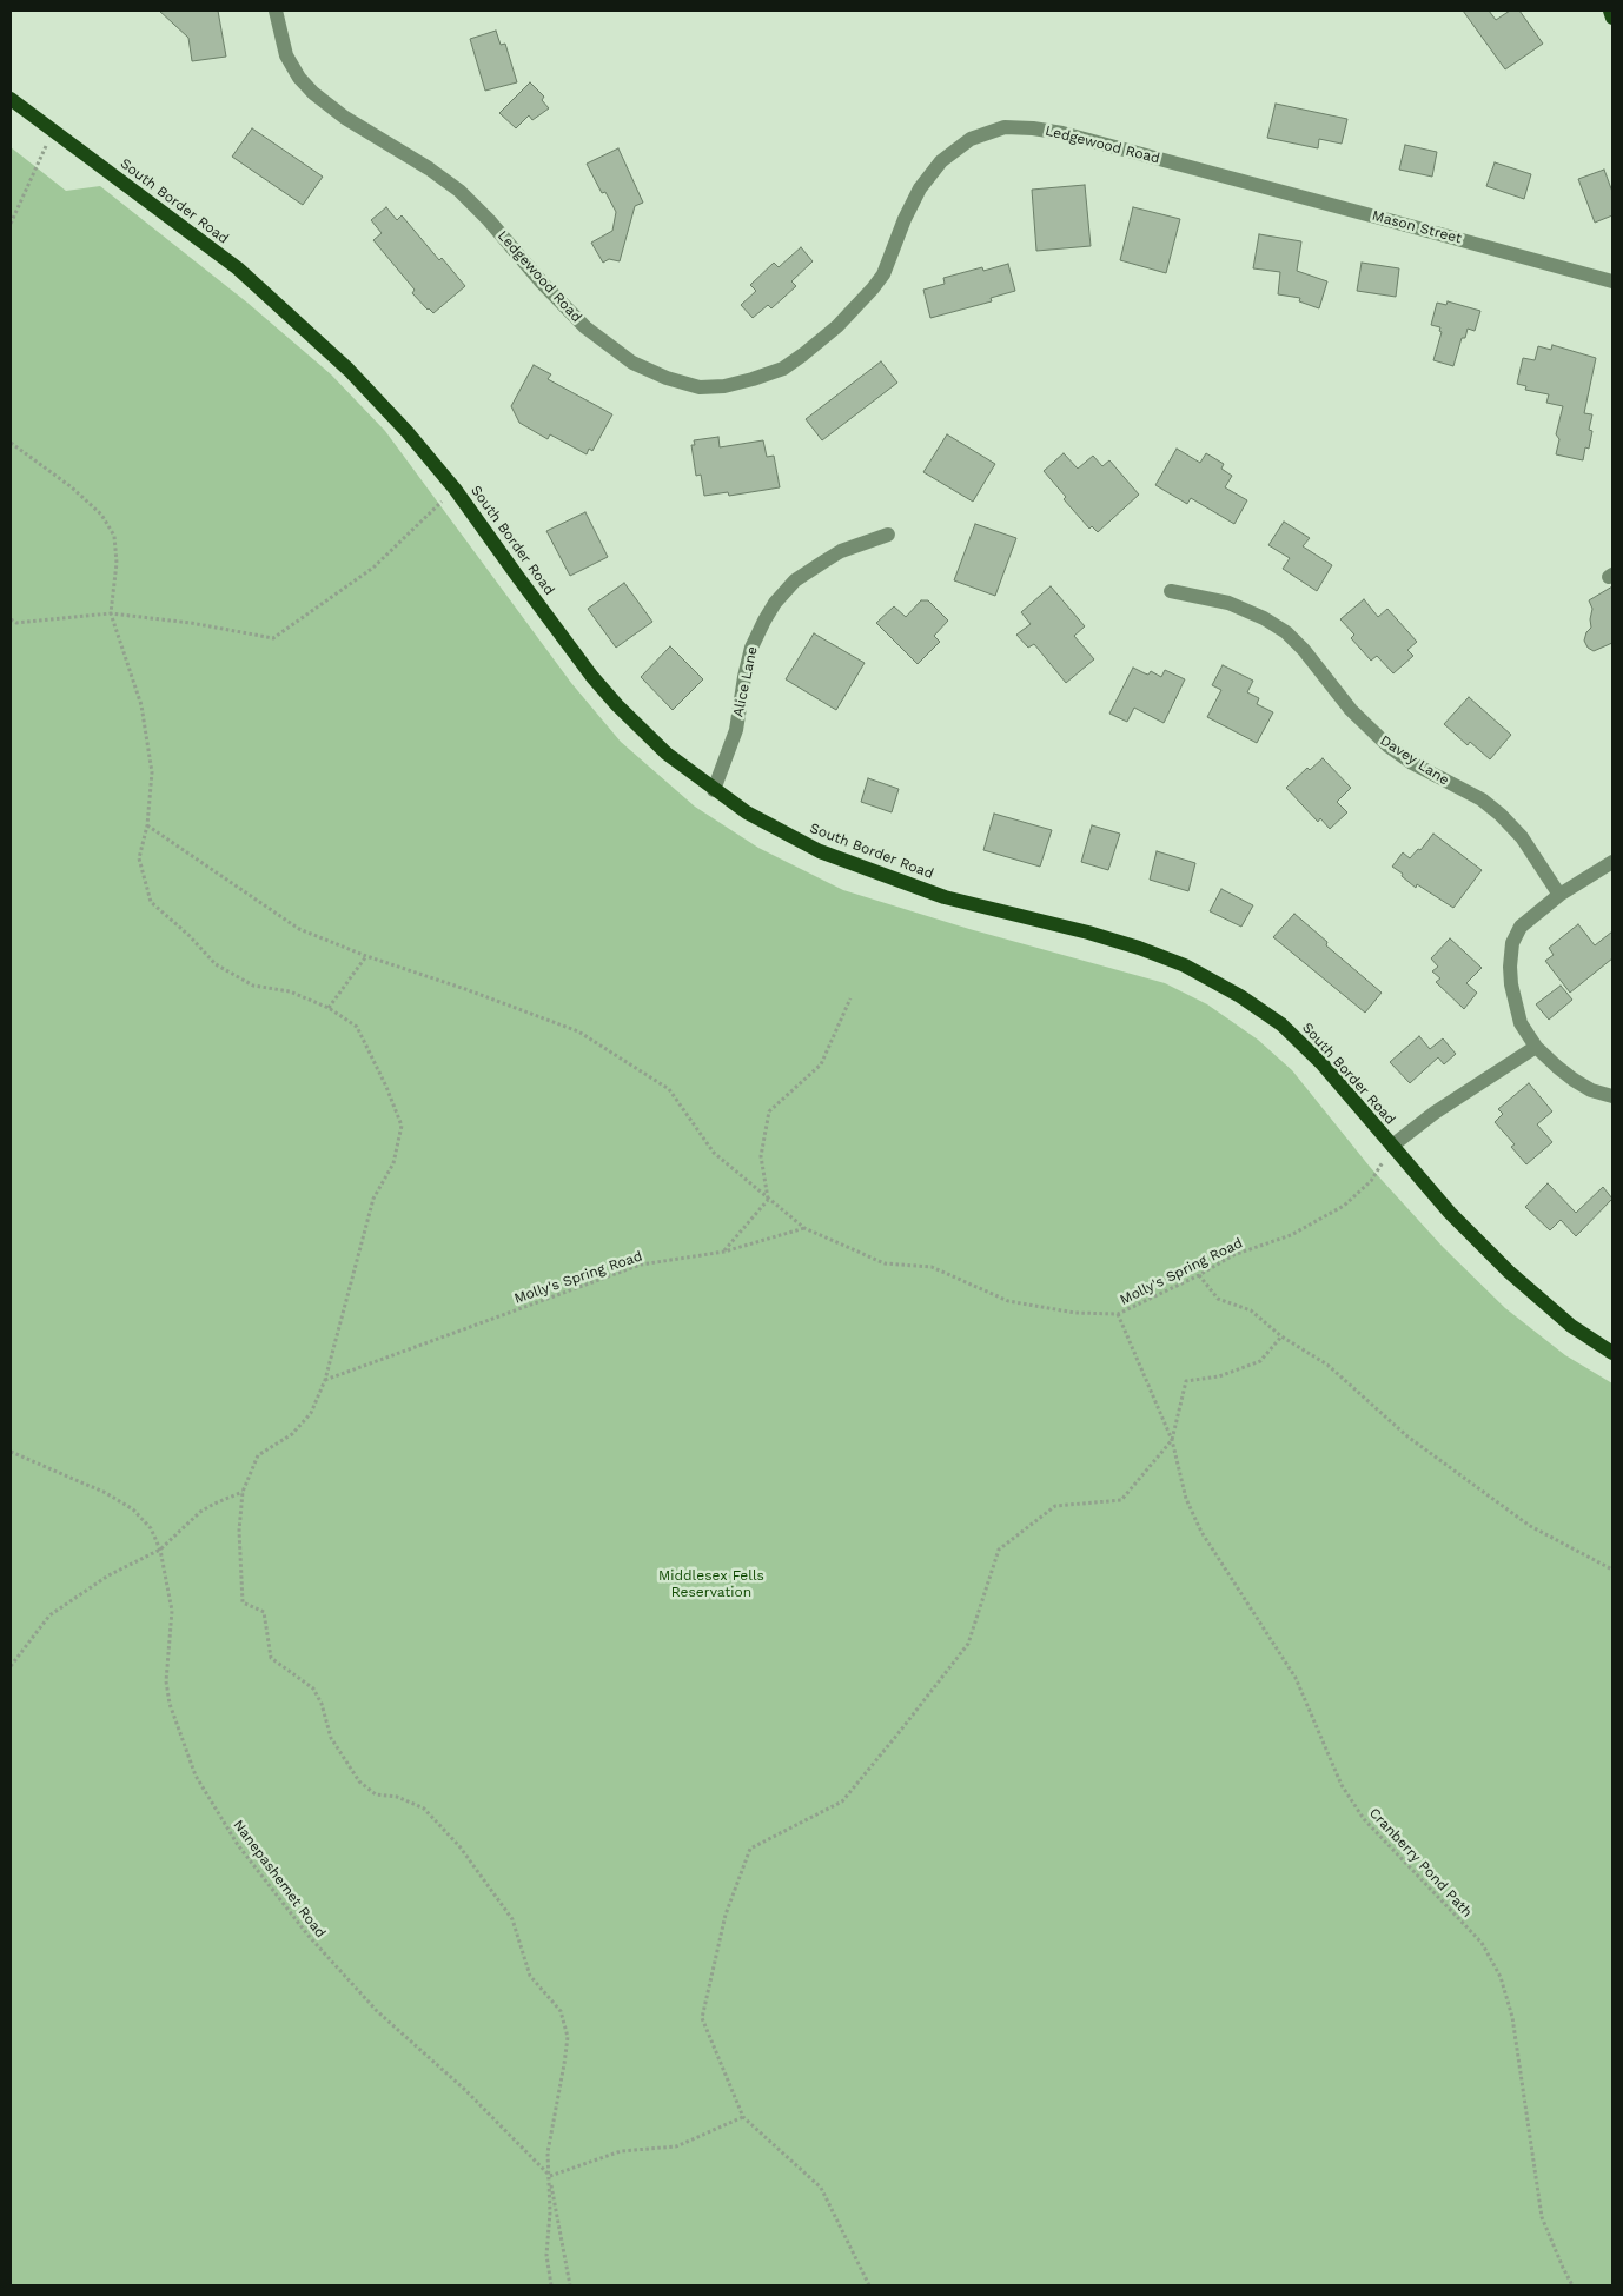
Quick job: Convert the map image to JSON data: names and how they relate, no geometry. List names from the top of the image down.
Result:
{
  "streets": {
    "main road": ["South Border Road"],
    "street": [
      "Ledgewood Road",
      "Mason Street",
      "Alice Lane",
      "Davey Lane"
    ],
    "path": ["Molly's Spring Road", "Cranberry Pond Path", "Nanepashemet Road"]
  },
  "crossings": [
    ["Ledgewood Road", "Mason Street"],
    ["South Border Road", "Alice Lane"],
    ["South Border Road", "Molly's Spring Road"],
    ["Molly's Spring Road", "Cranberry Pond Path"]
  ],
  "parks": ["Middlesex Fells Reservation"]
}
